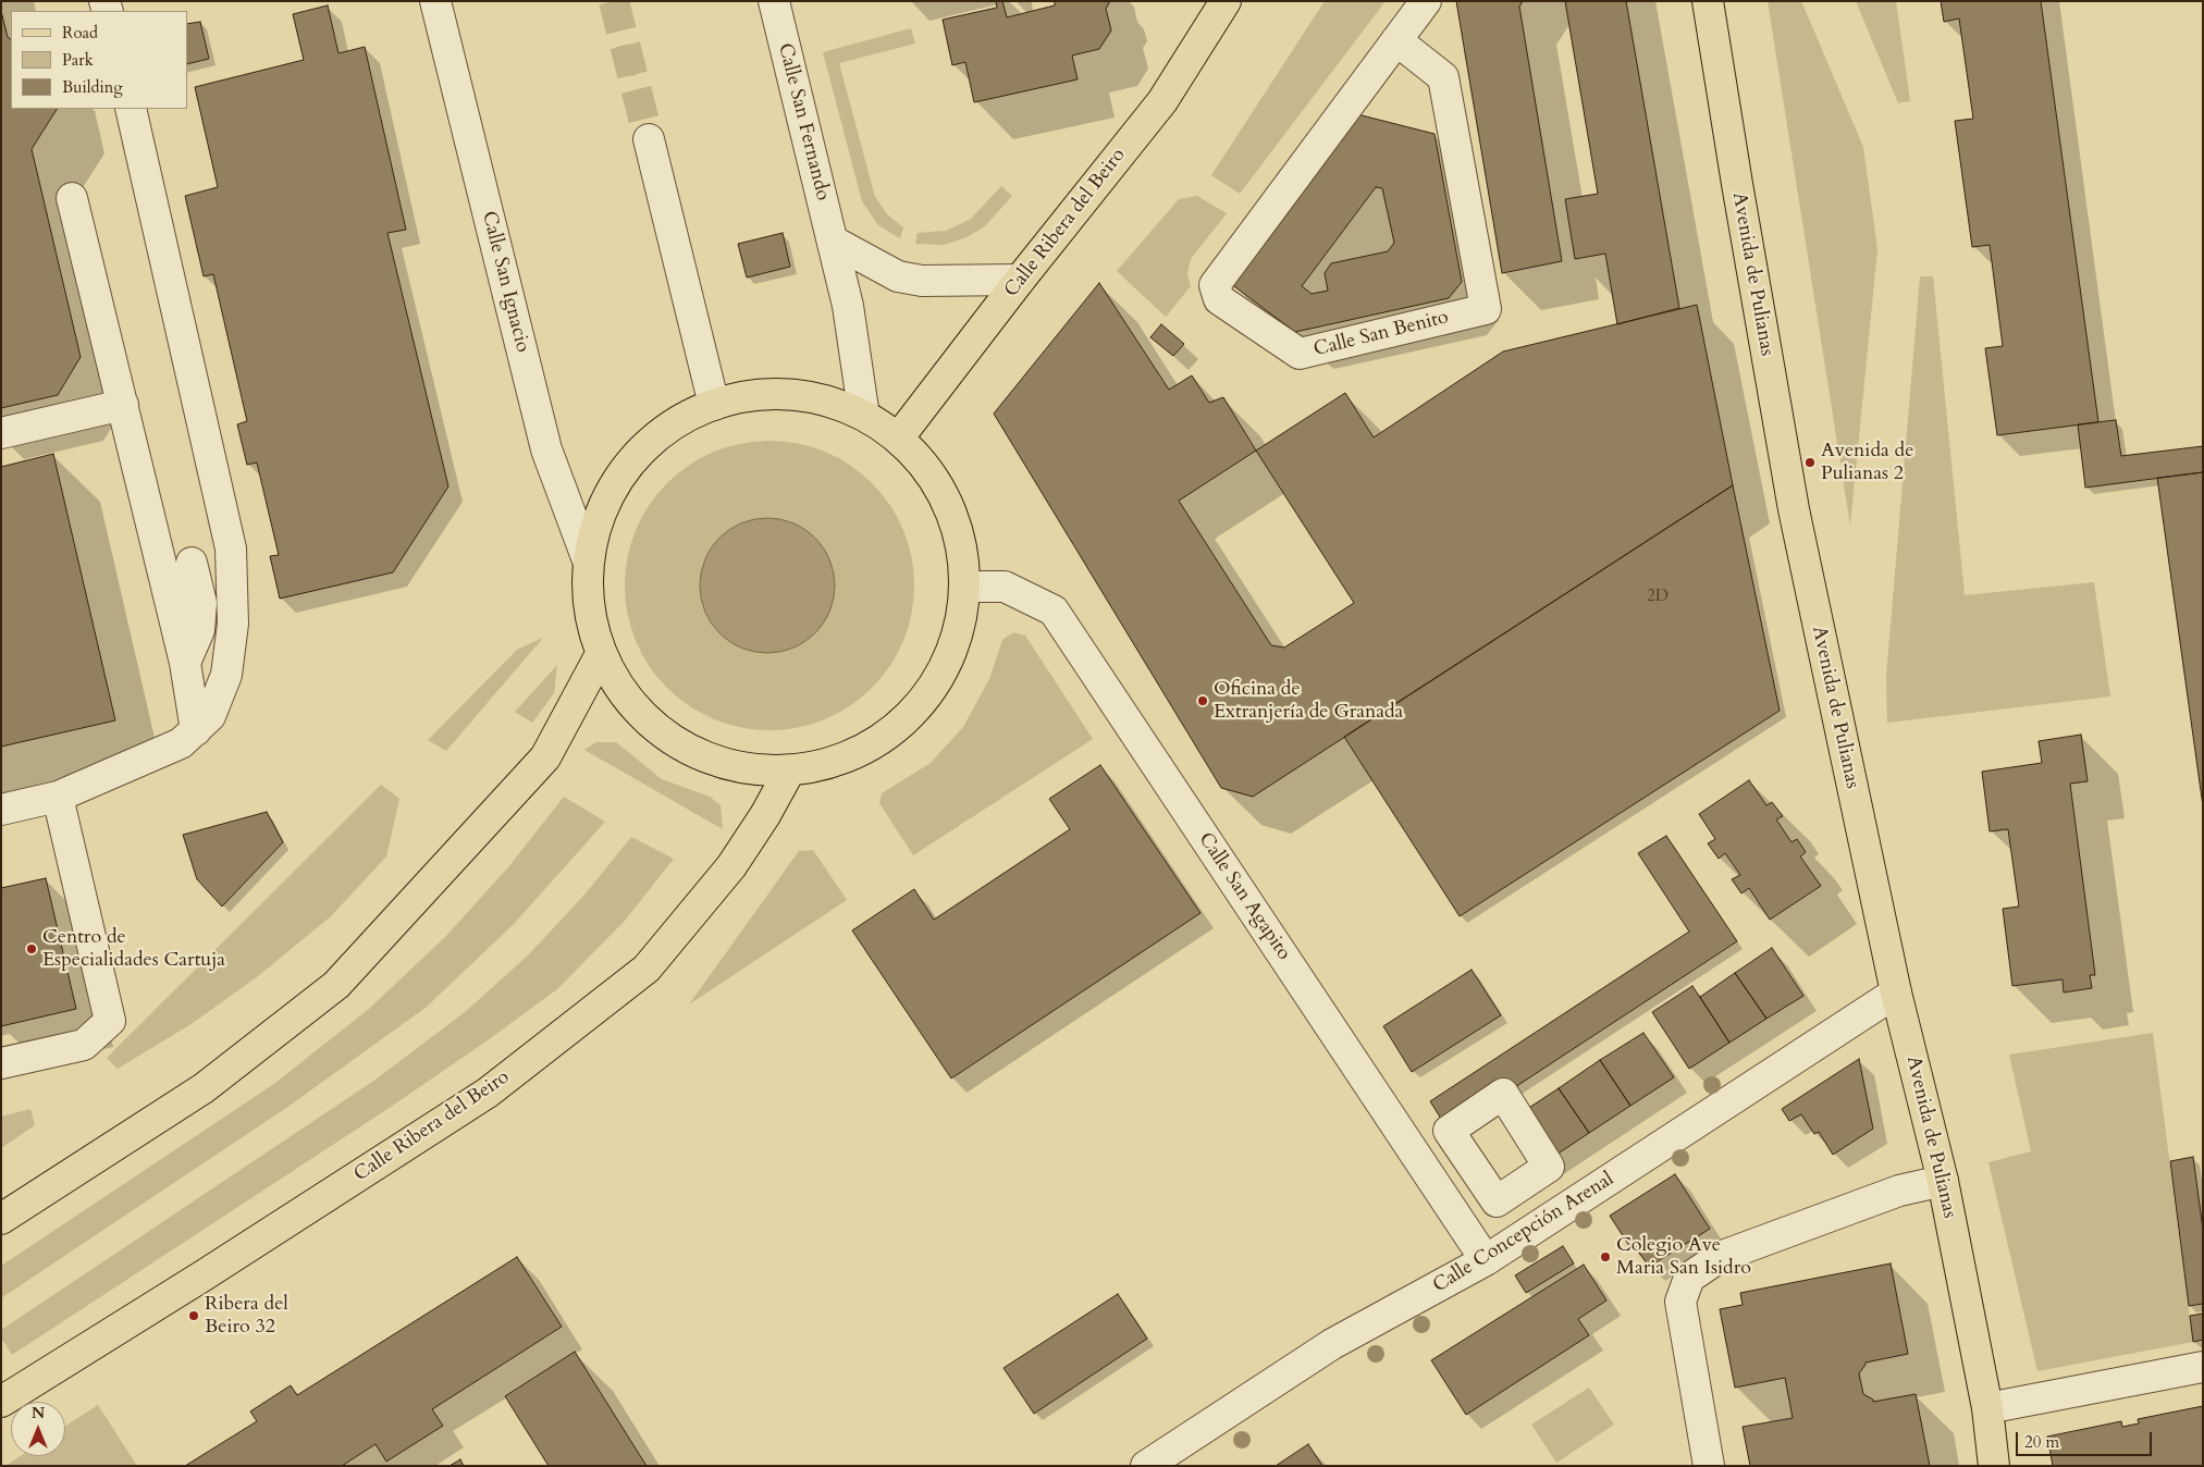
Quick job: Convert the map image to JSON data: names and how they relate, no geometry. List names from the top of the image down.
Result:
{
  "streets": {
    "main road": ["Calle Ribera del Beiro", "Avenida de Pulianas"],
    "street": [
      "Calle San Fernando",
      "Calle San Ignacio",
      "Calle San Benito",
      "Calle San Agapito",
      "Calle Concepción Arenal"
    ]
  },
  "crossings": [
    ["Avenida de Pulianas", "Calle Concepción Arenal"],
    ["Calle San Agapito", "Calle Concepción Arenal"]
  ],
  "places": [
    "Avenida de Pulianas 2",
    "Oficina de Extranjería de Granada",
    "Centro de Especialidades Cartuja",
    "Colegio Ave Maria San Isidro",
    "Ribera del Beiro 32"
  ],
  "house_numbers": ["2D"],
  "legend": ["Road", "Park", "Building"],
  "scale_bar": "20 m",
  "north": "top"
}
